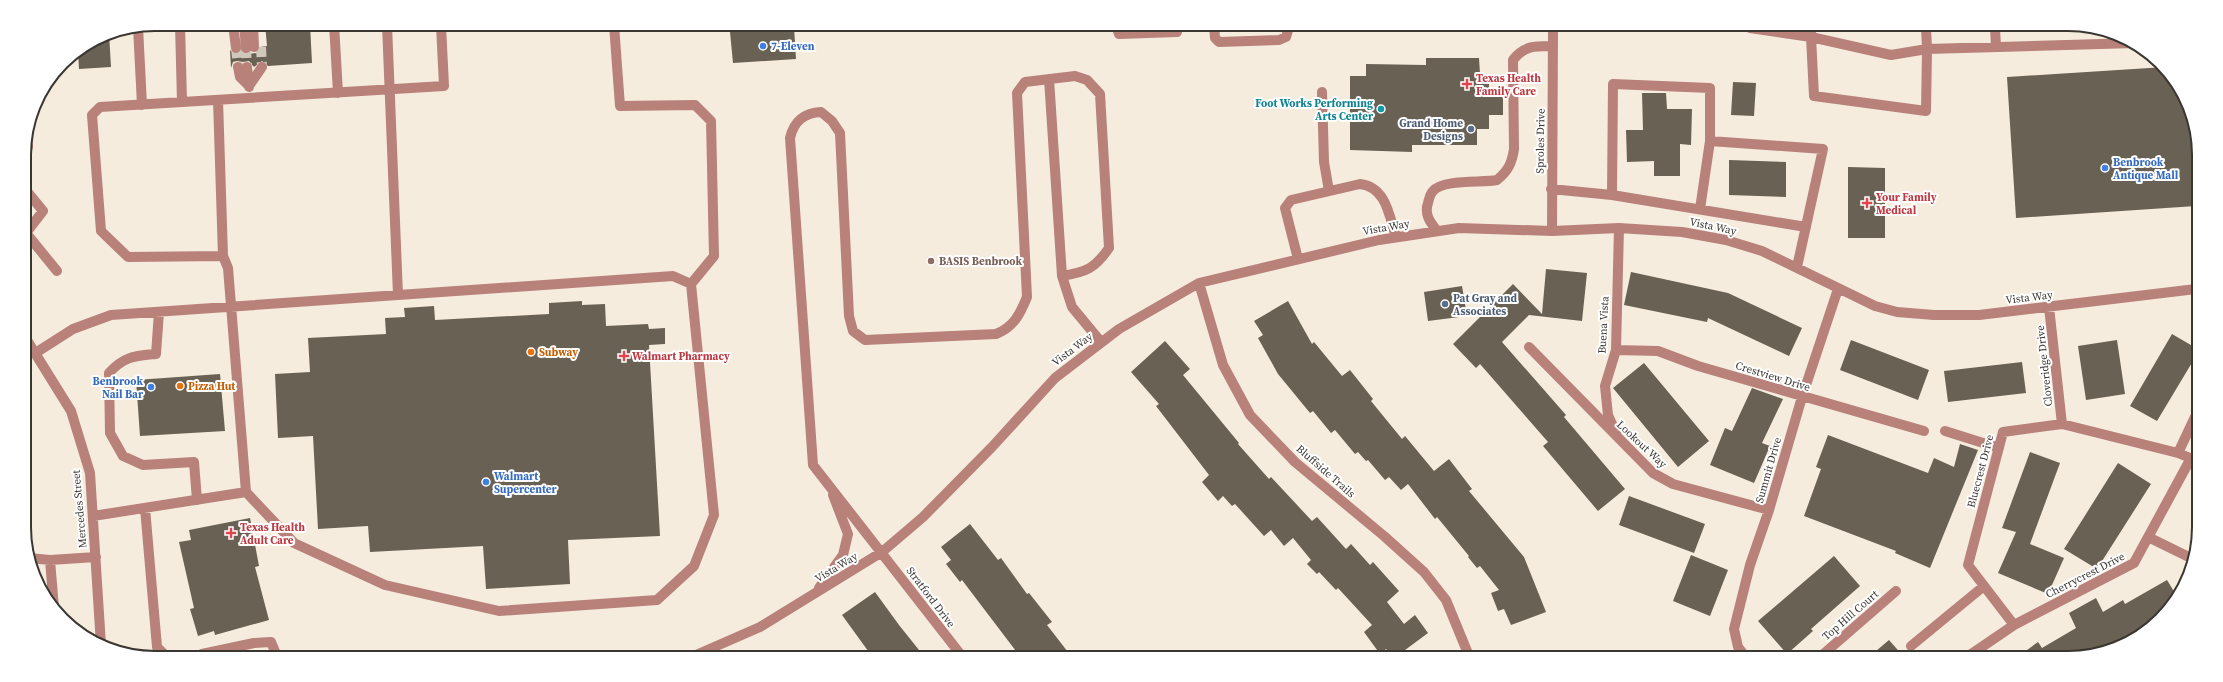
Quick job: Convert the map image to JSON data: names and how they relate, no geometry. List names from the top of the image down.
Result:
{
  "streets": {
    "street": [
      "Sproles Drive",
      "Vista Way",
      "Buena Vista",
      "Cloveridge Drive",
      "Crestview Drive",
      "Lookout Way",
      "Summit Drive",
      "Bluffside Trails",
      "Bluecrest Drive",
      "Mercedes Street",
      "Cherrycrest Drive",
      "Stratford Drive",
      "Top Hill Court"
    ]
  },
  "crossings": [
    ["Sproles Drive", "Vista Way"],
    ["Vista Way", "Buena Vista"],
    ["Vista Way", "Cloveridge Drive"],
    ["Vista Way", "Summit Drive"],
    ["Vista Way", "Bluffside Trails"],
    ["Vista Way", "Stratford Drive"],
    ["Buena Vista", "Crestview Drive"],
    ["Buena Vista", "Lookout Way"],
    ["Cloveridge Drive", "Bluecrest Drive"],
    ["Crestview Drive", "Summit Drive"],
    ["Lookout Way", "Summit Drive"],
    ["Bluecrest Drive", "Cherrycrest Drive"]
  ],
  "places": {
    "other": [
      "7-Eleven",
      "Foot Works Performing Arts Center",
      "Grand Home Designs",
      "Benbrook Antique Mall",
      "BASIS Benbrook",
      "Pat Gray and Associates",
      "Subway",
      "Pizza Hut",
      "Benbrook Nail Bar",
      "Walmart Supercenter"
    ],
    "health": [
      "Texas Health Family Care",
      "Your Family Medical",
      "Walmart Pharmacy",
      "Texas Health Adult Care"
    ]
  }
}
